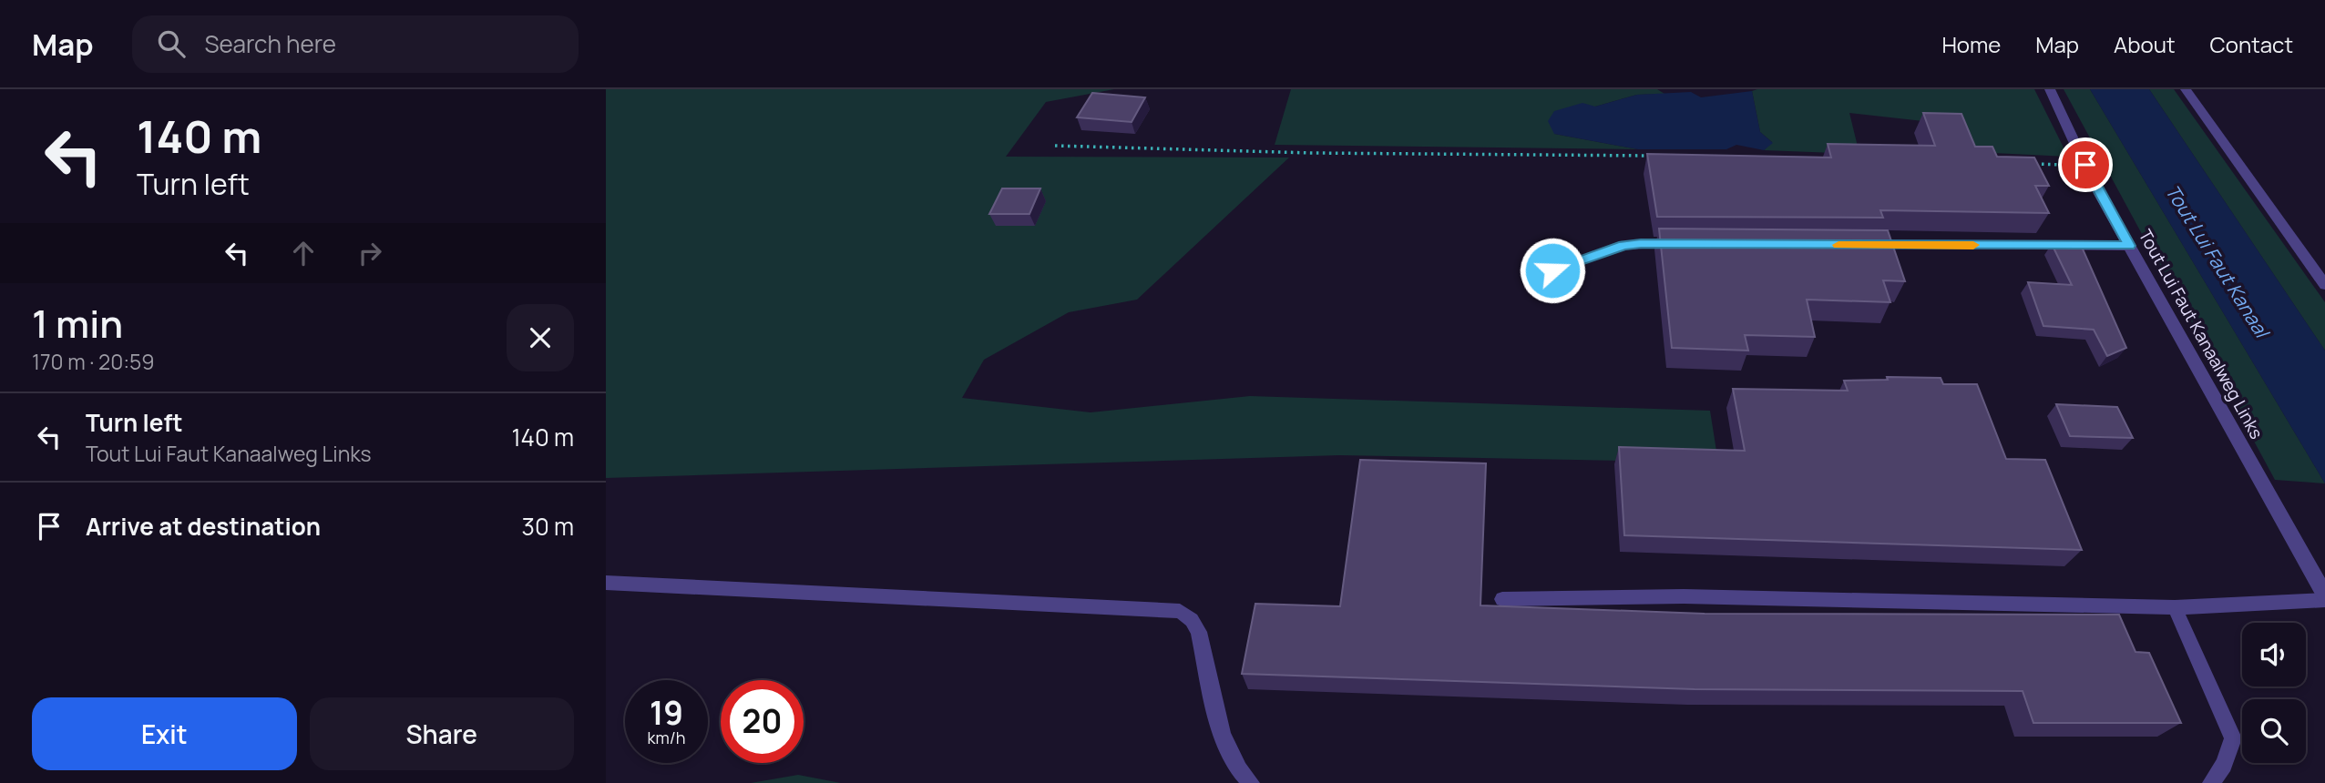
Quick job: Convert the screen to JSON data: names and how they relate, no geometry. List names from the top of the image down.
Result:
{
  "streets": {
    "street": ["Tout Lui Faut Kanaalweg Links"]
  },
  "water": ["Tout Lui Faut Kanaal"],
  "page": {
    "header": "Map",
    "search": "Search here",
    "nav": [
      "Home",
      "Map",
      "About",
      "Contact"
    ],
    "turn": ["140 m", "Turn left"],
    "heading": ["1 min", "170 m · 20:59"],
    "list": [
      {
        "name": "Turn left",
        "note": "Tout Lui Faut Kanaalweg Links",
        "value": "140 m"
      },
      {
        "name": "Arrive at destination",
        "value": "30 m"
      }
    ],
    "speed": "19 km/h",
    "limit": "20",
    "buttons": ["Exit", "Share"]
  }
}
